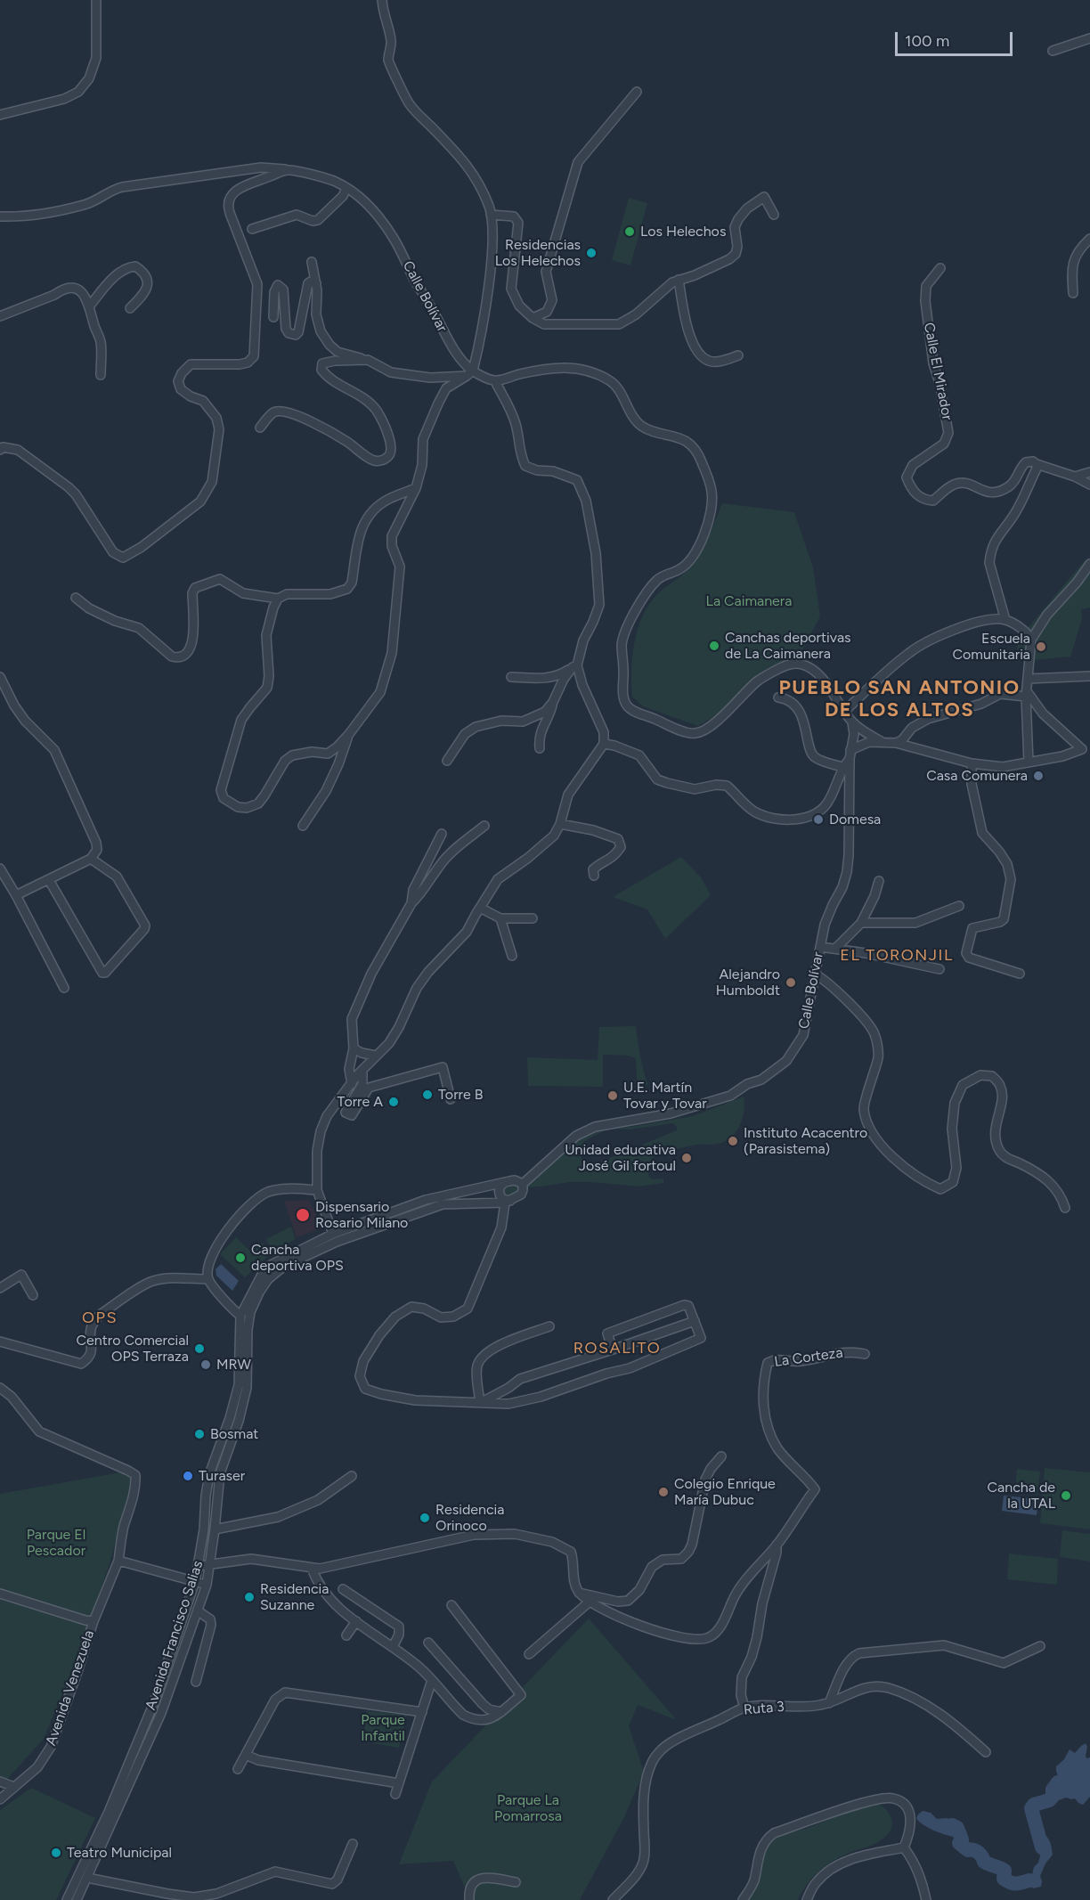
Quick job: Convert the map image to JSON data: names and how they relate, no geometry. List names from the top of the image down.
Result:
{
  "streets": {
    "street": [
      "Calle Bolívar",
      "Calle El Mirador",
      "La Corteza",
      "Avenida Francisco Salias",
      "Avenida Venezuela",
      "Ruta 3"
    ]
  },
  "crossings": [
    ["Calle Bolívar", "Avenida Francisco Salias"]
  ],
  "districts": [
    "PUEBLO SAN ANTONIO DE LOS ALTOS",
    "EL TORONJIL",
    "OPS",
    "ROSALITO"
  ],
  "parks": [
    "La Caimanera",
    "Parque El Pescador",
    "Parque Infantil",
    "Parque La Pomarrosa"
  ],
  "places": [
    "Los Helechos",
    "Residencias Los Helechos",
    "Canchas deportivas de La Caimanera",
    "Escuela Comunitaria",
    "Casa Comunera",
    "Domesa",
    "Alejandro Humboldt",
    "Torre B",
    "U.E. Martín Tovar y Tovar",
    "Torre A",
    "Instituto Acacentro (Parasistema)",
    "Unidad educativa José Gil fortoul",
    "Dispensario Rosario Milano",
    "Cancha deportiva OPS",
    "Centro Comercial OPS Terraza",
    "MRW",
    "Bosmat",
    "Turaser",
    "Colegio Enrique María Dubuc",
    "Cancha de la UTAL",
    "Residencia Orinoco",
    "Residencia Suzanne",
    "Teatro Municipal"
  ],
  "scale_bar": "100 m"
}
